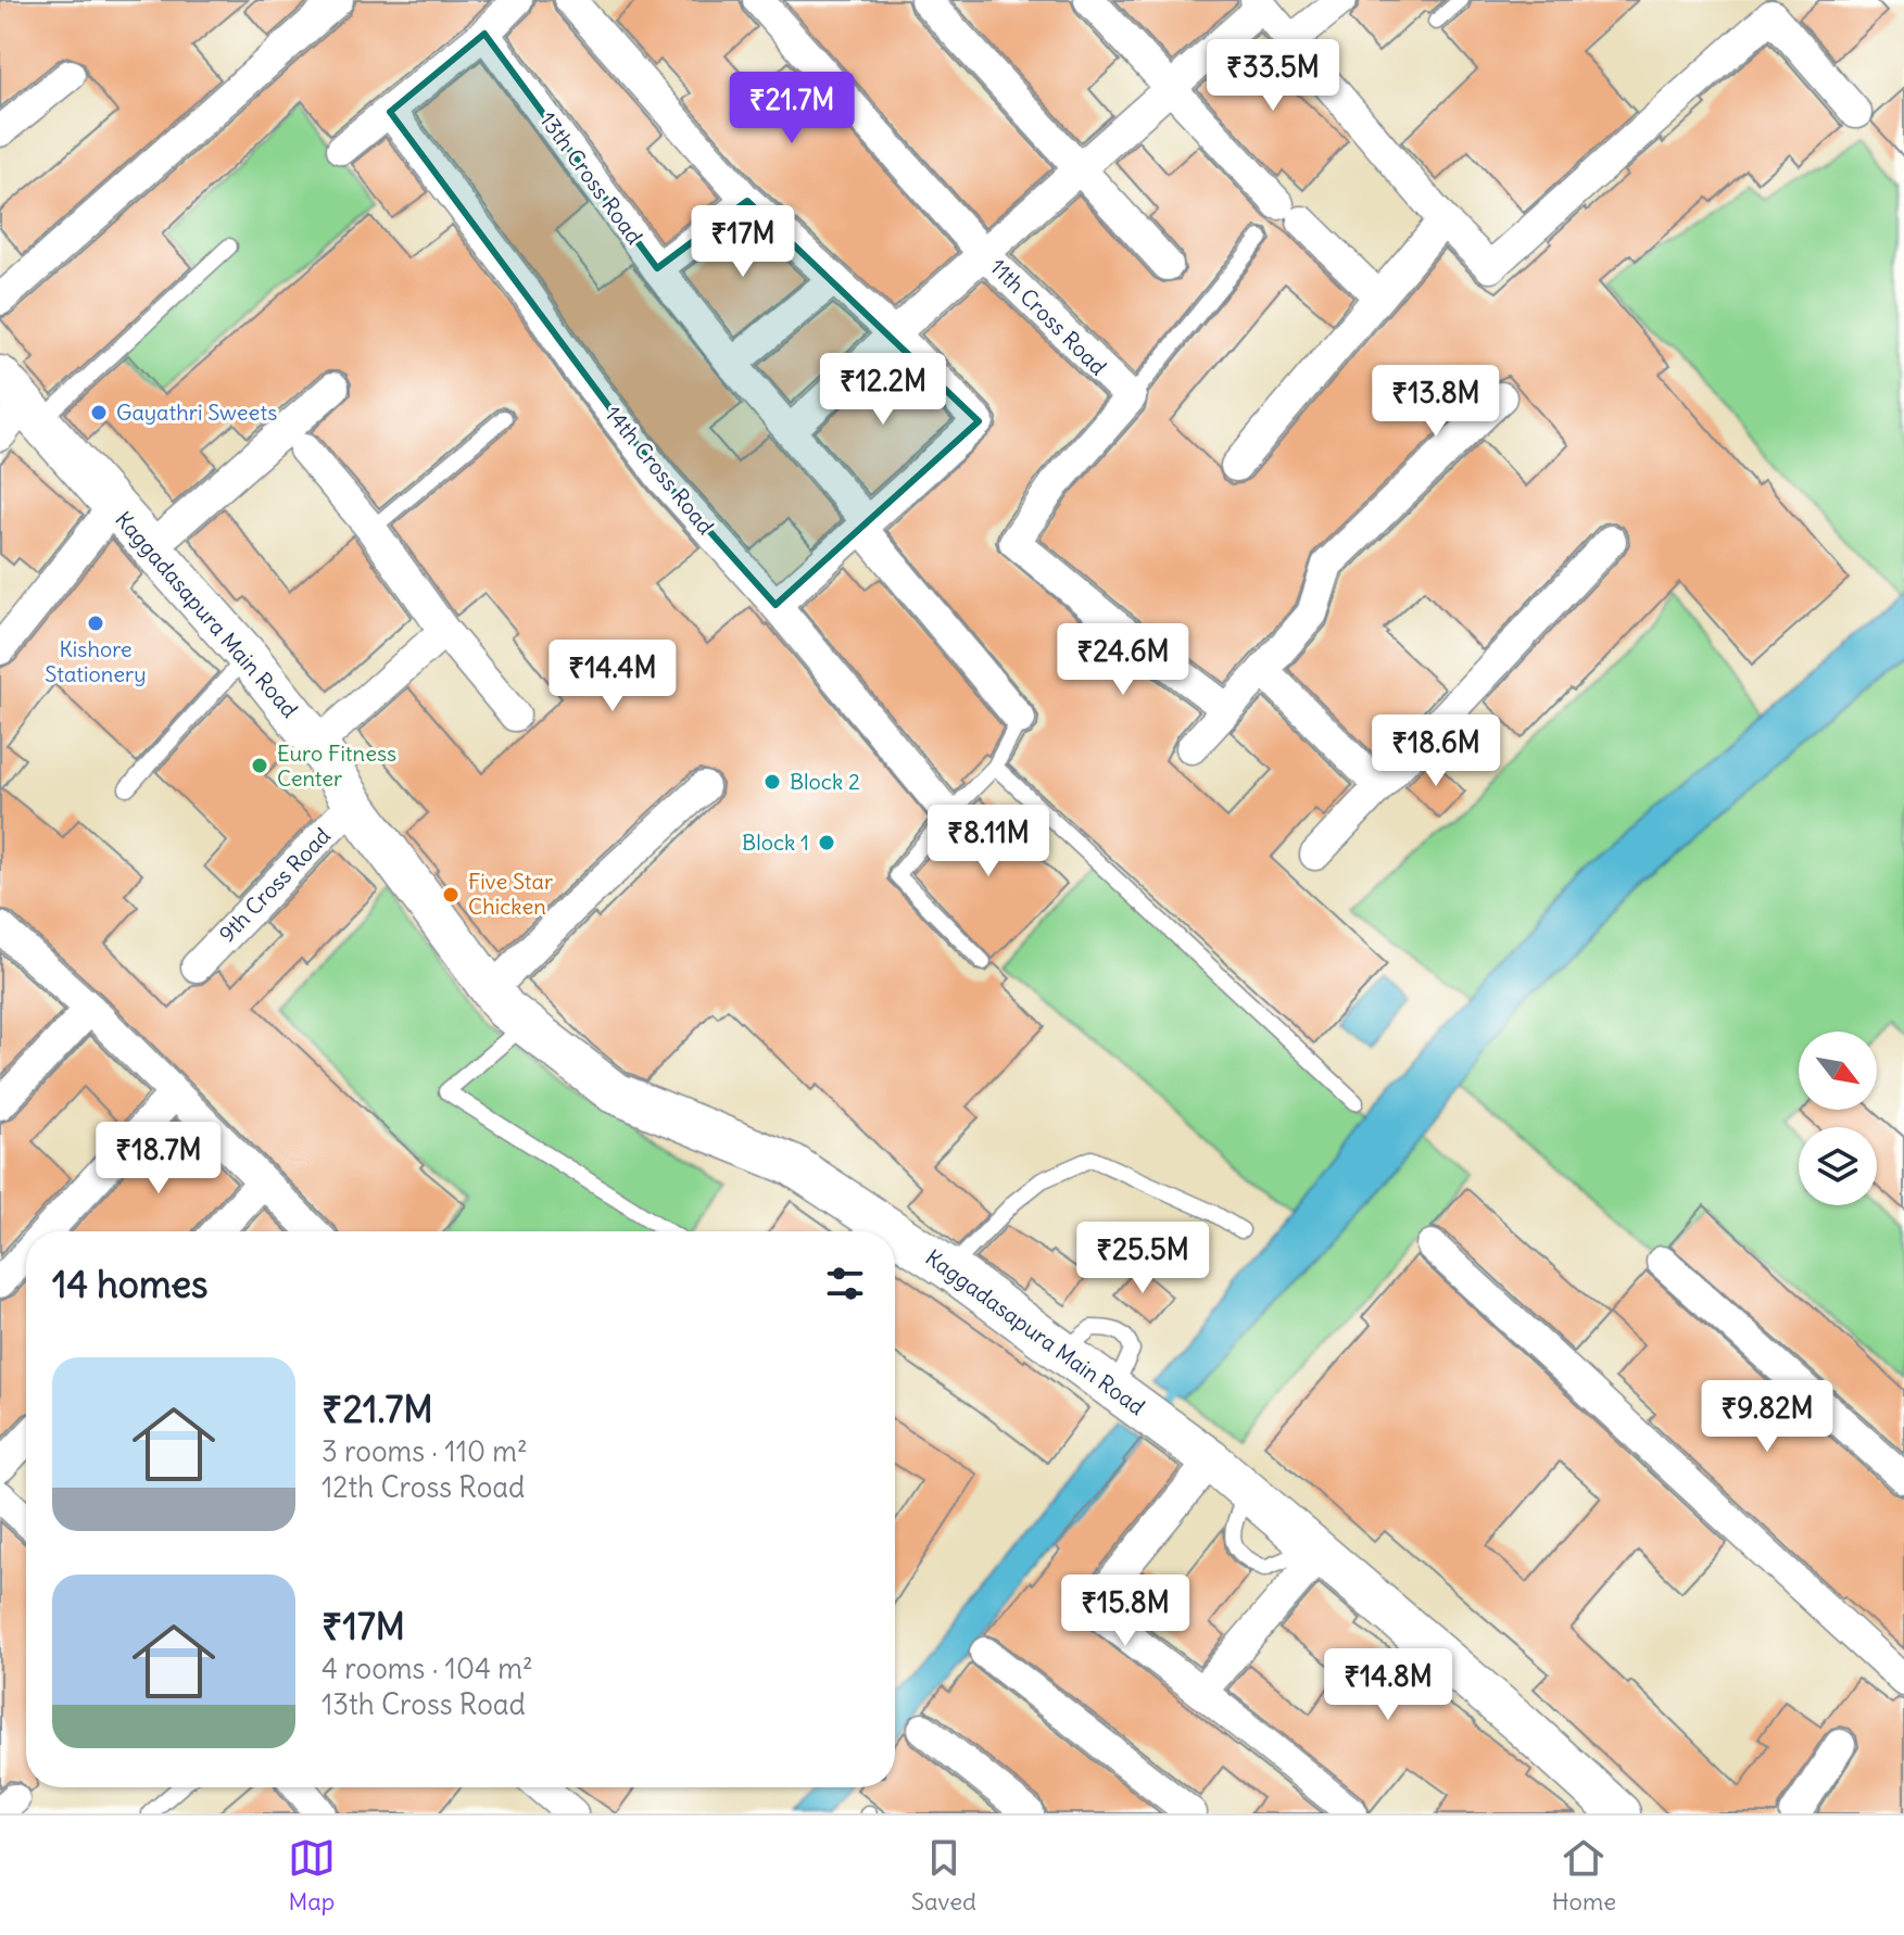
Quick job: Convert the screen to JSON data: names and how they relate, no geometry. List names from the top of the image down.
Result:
{
  "streets": {
    "main road": ["Kaggadasapura Main Road"],
    "street": [
      "13th Cross Road",
      "11th Cross Road",
      "14th Cross Road",
      "9th Cross Road"
    ]
  },
  "crossings": [
    ["Kaggadasapura Main Road", "9th Cross Road"]
  ],
  "places": [
    "Gayathri Sweets",
    "Kishore Stationery",
    "Euro Fitness Center",
    "Block 2",
    "Block 1",
    "Five Star Chicken"
  ],
  "north": "bottom right",
  "page": {
    "price": [
      "₹33.5M",
      "₹21.7M",
      "₹17M",
      "₹12.2M",
      "₹13.8M",
      "₹24.6M",
      "₹14.4M",
      "₹18.6M",
      "₹8.11M",
      "₹18.7M",
      "₹25.5M",
      "₹9.82M",
      "₹15.8M",
      "₹14.8M"
    ],
    "heading": "14 homes",
    "list": [
      {
        "name": "₹21.7M",
        "note": "3 rooms · 110 m² · 12th Cross Road"
      },
      {
        "name": "₹17M",
        "note": "4 rooms · 104 m² · 13th Cross Road"
      }
    ],
    "tabs": ["Map", "Saved", "Home"]
  }
}
